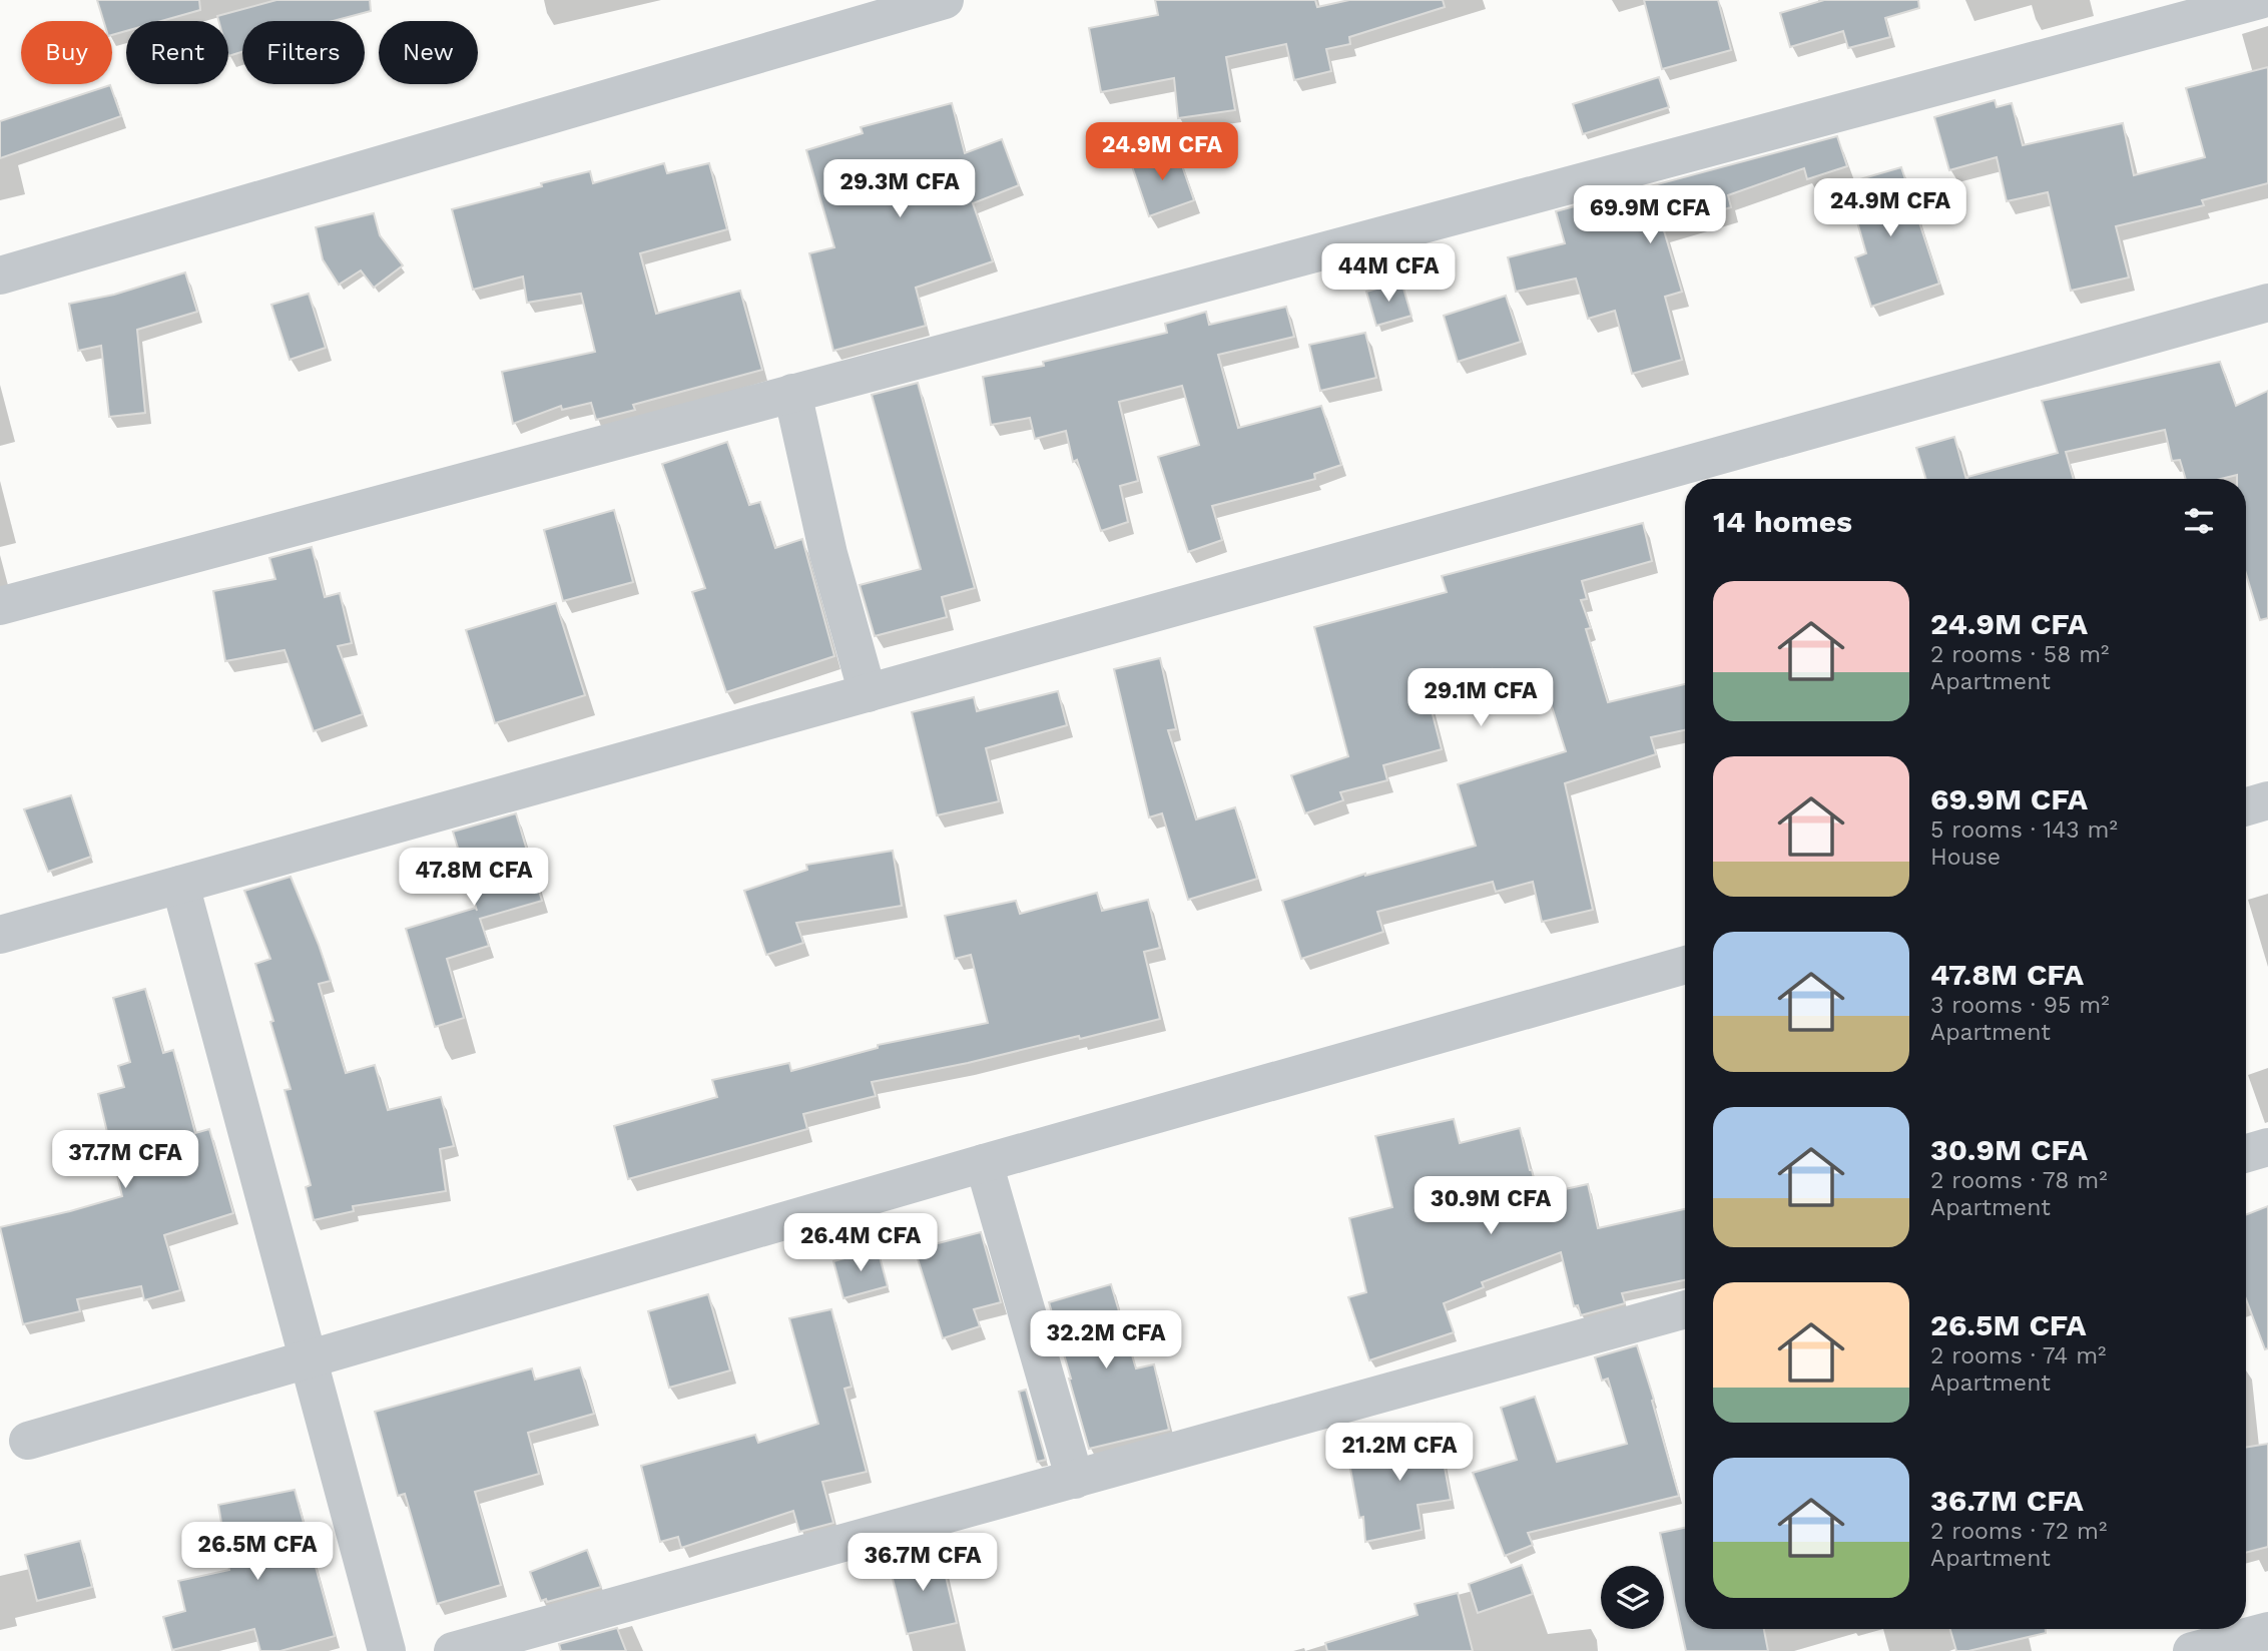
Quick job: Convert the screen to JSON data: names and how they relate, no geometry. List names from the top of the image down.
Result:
{
  "page": {
    "chip": [
      "Buy",
      "Rent",
      "Filters",
      "New"
    ],
    "price": [
      "24.9M CFA",
      "29.3M CFA",
      "24.9M CFA",
      "69.9M CFA",
      "44M CFA",
      "29.1M CFA",
      "47.8M CFA",
      "37.7M CFA",
      "30.9M CFA",
      "26.4M CFA",
      "32.2M CFA",
      "21.2M CFA",
      "26.5M CFA",
      "36.7M CFA"
    ],
    "heading": "14 homes",
    "list": [
      {
        "name": "24.9M CFA",
        "note": "2 rooms · 58 m² · Apartment"
      },
      {
        "name": "69.9M CFA",
        "note": "5 rooms · 143 m² · House"
      },
      {
        "name": "47.8M CFA",
        "note": "3 rooms · 95 m² · Apartment"
      },
      {
        "name": "30.9M CFA",
        "note": "2 rooms · 78 m² · Apartment"
      },
      {
        "name": "26.5M CFA",
        "note": "2 rooms · 74 m² · Apartment"
      },
      {
        "name": "36.7M CFA",
        "note": "2 rooms · 72 m² · Apartment"
      }
    ]
  }
}
